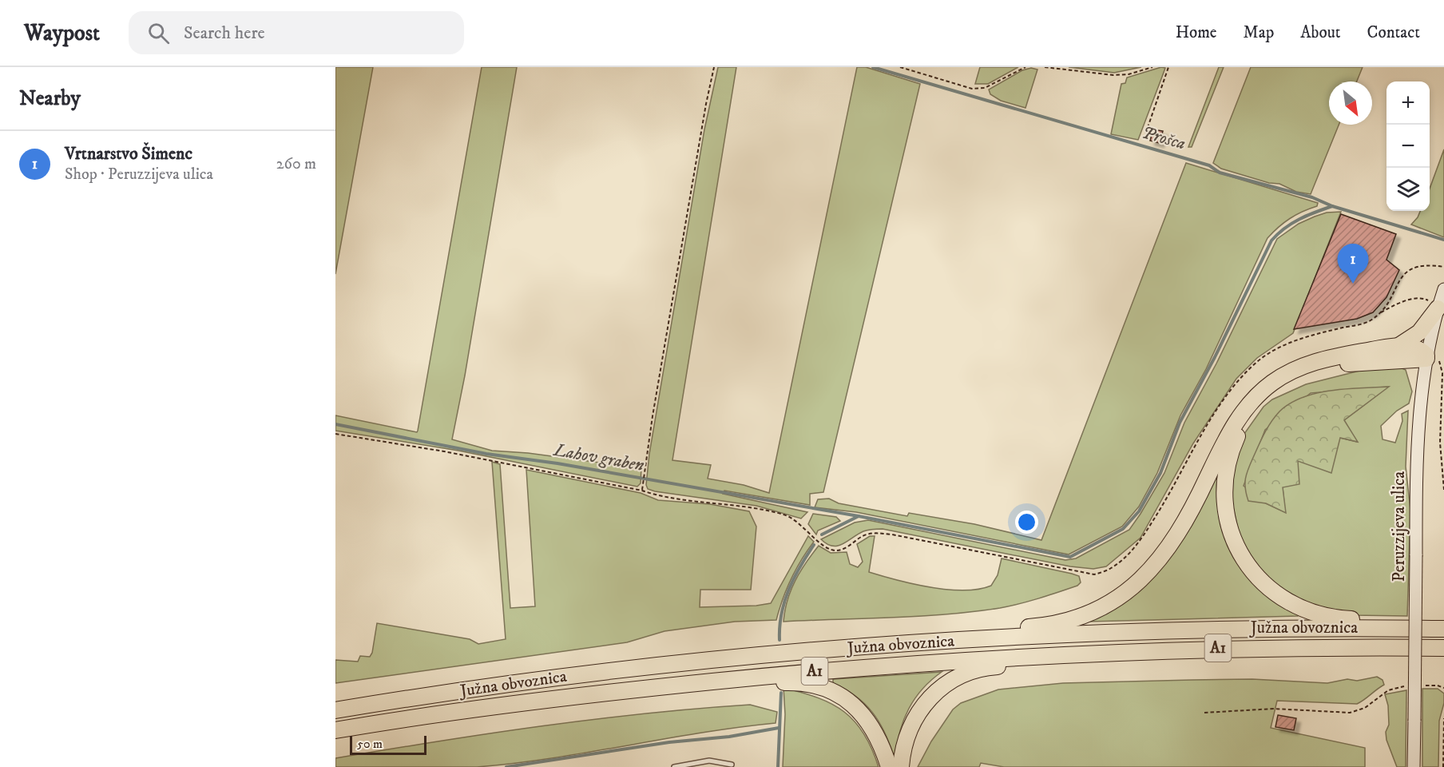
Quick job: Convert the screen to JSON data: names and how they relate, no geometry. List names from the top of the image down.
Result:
{
  "streets": {
    "highway": ["Južna obvoznica", "A1"],
    "main road": ["Peruzzijeva ulica"]
  },
  "water": ["Prošca", "Lahov graben"],
  "scale_bar": "50 m",
  "north": "bottom right",
  "page": {
    "header": "Waypost",
    "search": "Search here",
    "nav": [
      "Home",
      "Map",
      "About",
      "Contact"
    ],
    "heading": "Nearby",
    "map_buttons": ["+", "−"],
    "list": [
      {
        "mark": "1",
        "name": "Vrtnarstvo Šimenc",
        "note": "Shop · Peruzzijeva ulica",
        "value": "260 m"
      }
    ],
    "pins": "1",
    "scale": "50 m"
  }
}
